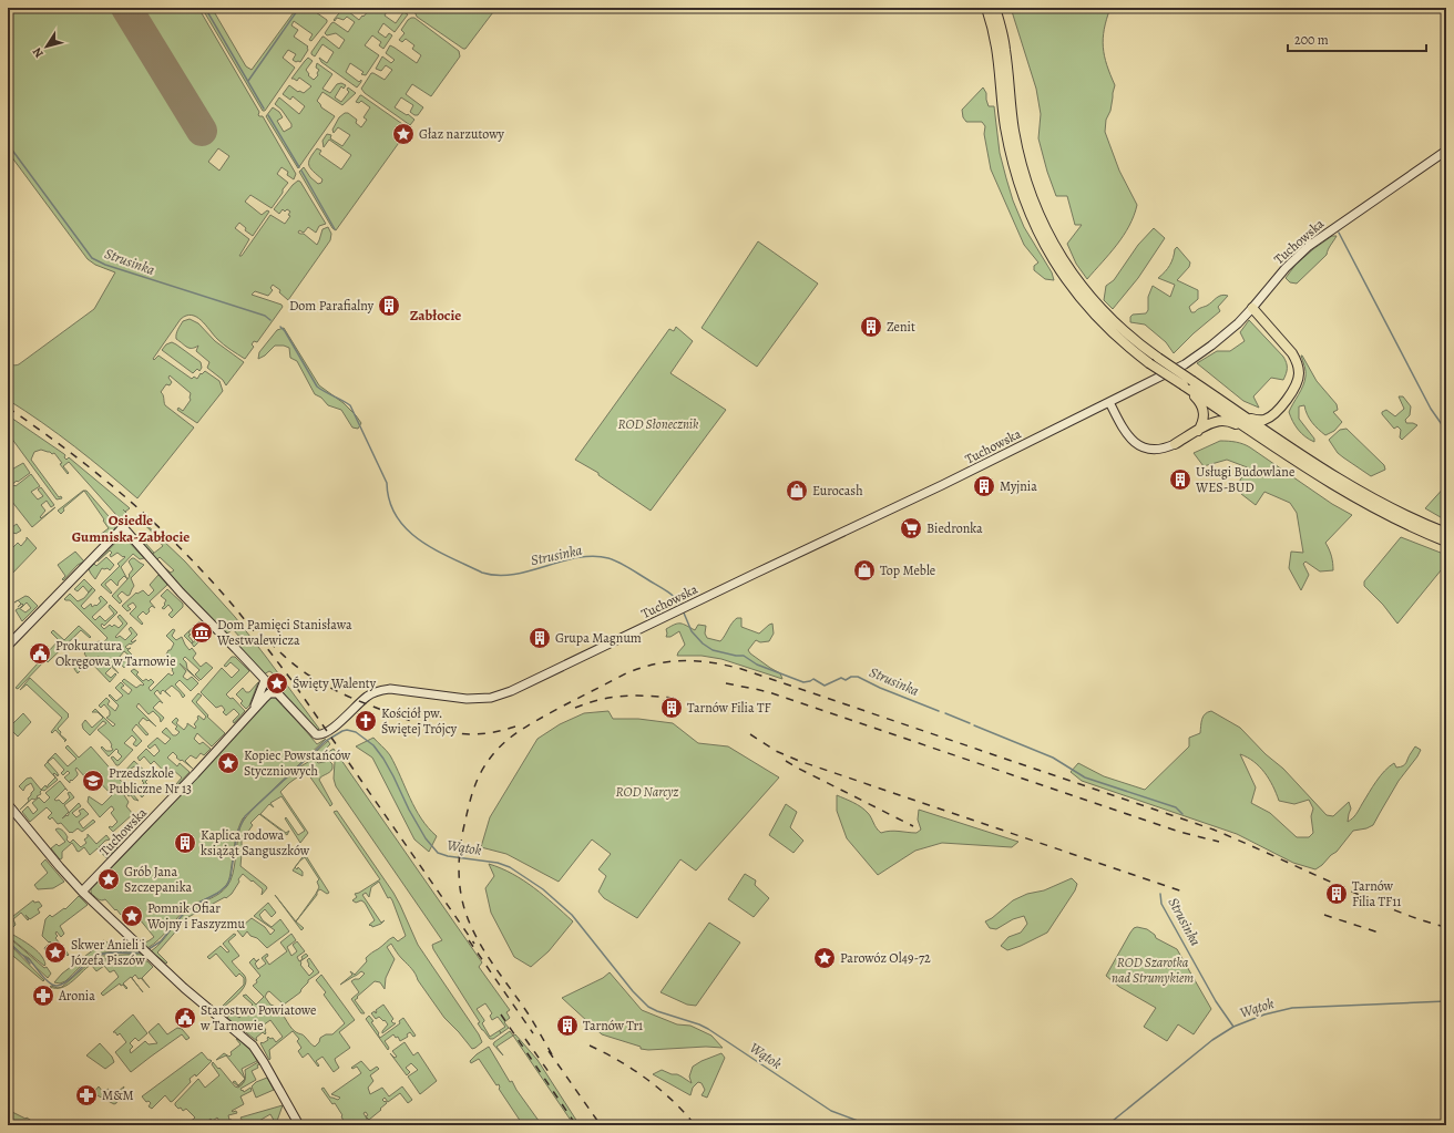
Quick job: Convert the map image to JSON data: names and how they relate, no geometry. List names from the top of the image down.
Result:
{
  "streets": {
    "street": ["Tuchowska"]
  },
  "districts": ["Zabłocie", "Osiedle Gumniska-Zabłocie"],
  "water": ["Strusinka", "Wątok"],
  "parks": ["ROD Słonecznik", "ROD Narcyz", "ROD Szarotka nad Strumykiem"],
  "places": {
    "place": [
      "Głaz narzutowy",
      "Święty Walenty",
      "Kopiec Powstańców Styczniowych",
      "Grób Jana Szczepanika",
      "Pomnik Ofiar Wojny i Faszyzmu",
      "Skwer Anieli i Józefa Piszów",
      "Parowóz Ol49-72"
    ],
    "building": [
      "Dom Parafialny",
      "Zenit",
      "Usługi Budowlane WES-BUD",
      "Myjnia",
      "Grupa Magnum",
      "Tarnów Filia TF",
      "Kaplica rodowa książąt Sanguszków",
      "Tarnów Filia TF11",
      "Tarnów Tr1"
    ],
    "shop": ["Eurocash", "Top Meble"],
    "supermarket": ["Biedronka"],
    "museum": ["Dom Pamięci Stanisława Westwalewicza"],
    "public building": ["Prokuratura Okręgowa w Tarnowie", "Starostwo Powiatowe w Tarnowie"],
    "church": ["Kościół pw. Świętej Trójcy"],
    "school or university": ["Przedszkole Publiczne Nr 13"],
    "pharmacy": ["Aronia", "M&M"]
  },
  "scale_bar": "200 m",
  "north": "bottom left"
}
